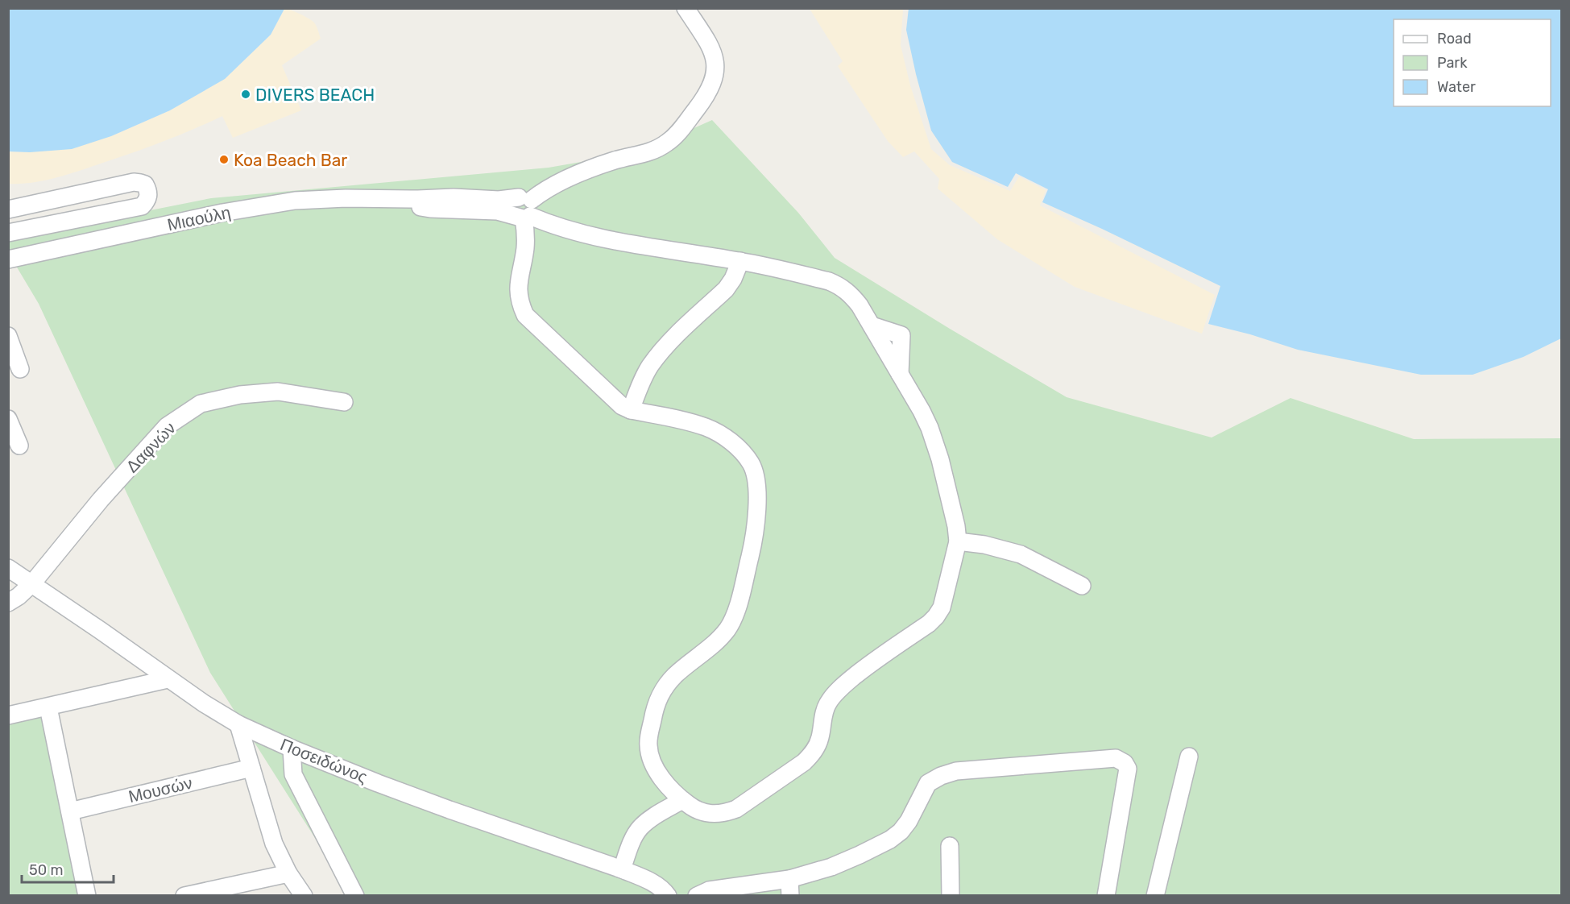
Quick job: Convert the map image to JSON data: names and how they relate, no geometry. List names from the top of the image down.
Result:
{
  "streets": {
    "street": [
      "Μιαούλη",
      "Δαφνών",
      "Ποσειδώνος",
      "Μουσών"
    ]
  },
  "crossings": [
    ["Δαφνών", "Ποσειδώνος"]
  ],
  "places": ["DIVERS BEACH", "Koa Beach Bar"],
  "legend": ["Road", "Park", "Water"],
  "scale_bar": "50 m"
}
